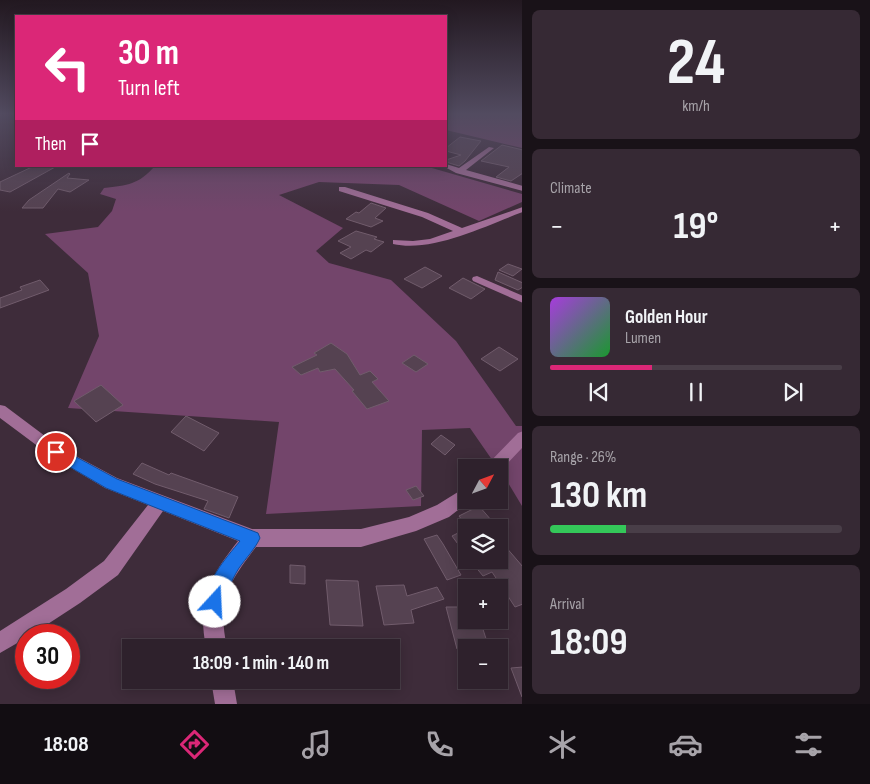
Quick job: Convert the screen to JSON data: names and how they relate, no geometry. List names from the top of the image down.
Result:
{
  "north": "top right",
  "page": {
    "tile": [
      ["24", "km/h"],
      "Climate",
      ["Range · 26%", "130 km"],
      ["Arrival", "18:09"]
    ],
    "turn": ["30 m", "Turn left"],
    "then": "Then",
    "heat": ["−", "19°", "+"],
    "song": ["Golden Hour", "Lumen"],
    "map_buttons": ["+", "−"],
    "limit": "30",
    "trip": "18:09 · 1 min · 140 m",
    "tabs": "18:08"
  }
}
